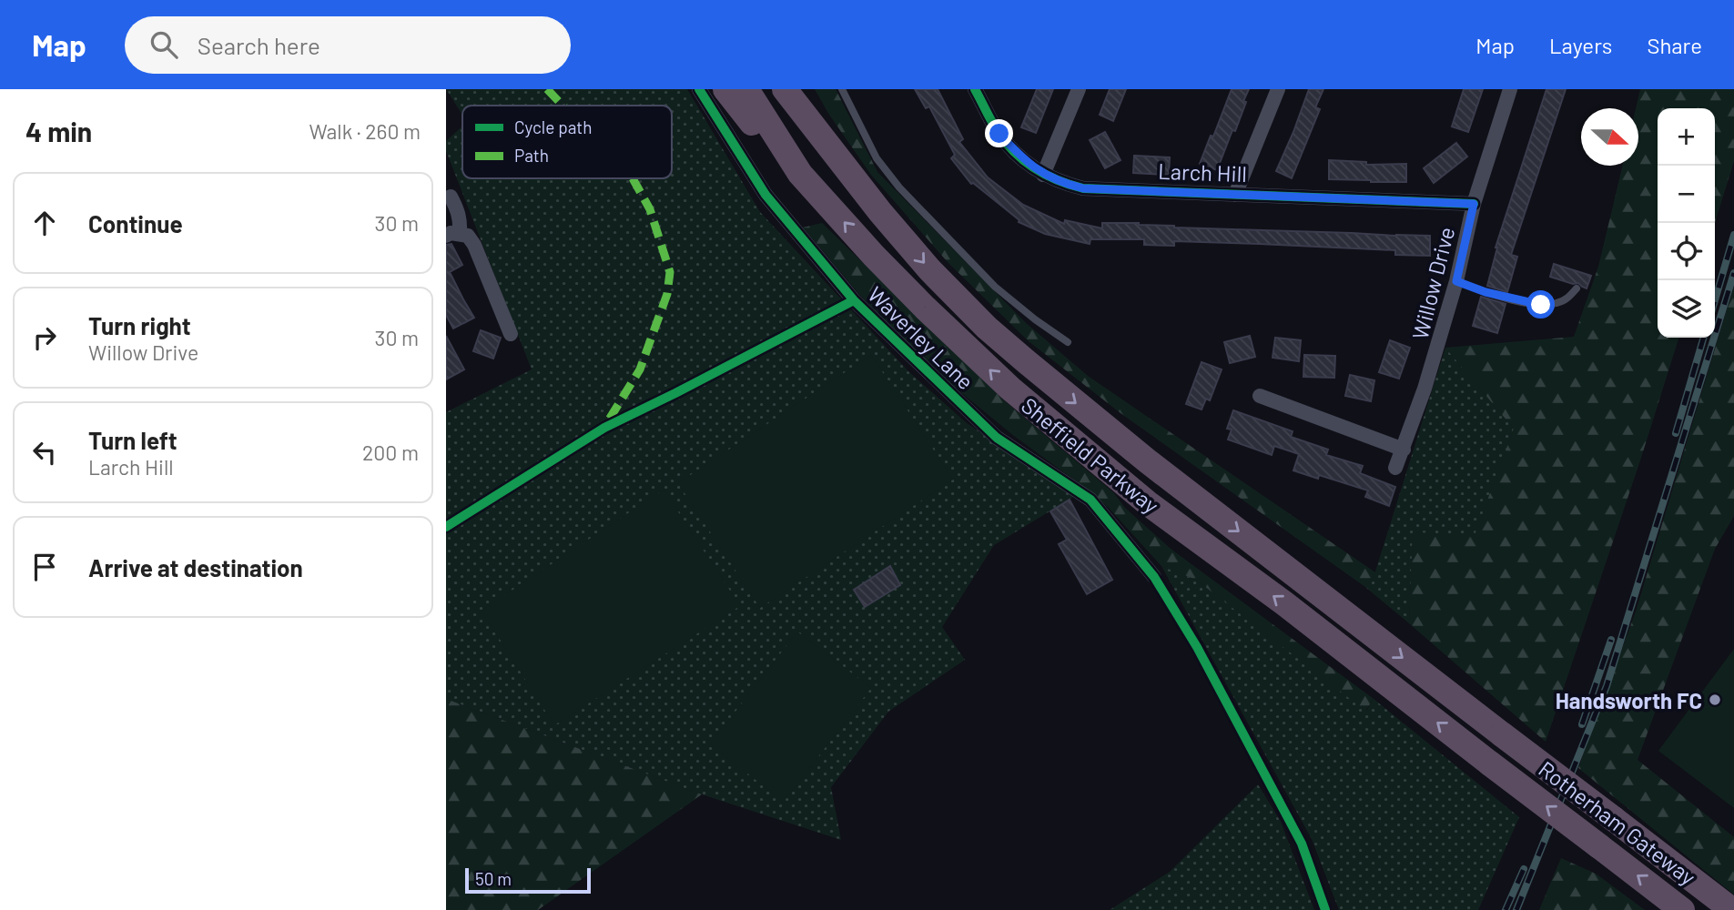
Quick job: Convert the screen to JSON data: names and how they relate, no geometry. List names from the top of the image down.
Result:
{
  "streets": {
    "highway": ["Sheffield Parkway", "Rotherham Gateway"],
    "street": ["Larch Hill", "Willow Drive", "Waverley Lane"]
  },
  "crossings": [
    ["Larch Hill", "Willow Drive"],
    ["Sheffield Parkway", "Rotherham Gateway"]
  ],
  "places": ["Handsworth FC"],
  "legend": ["Cycle path", "Path"],
  "scale_bar": "50 m",
  "north": "right",
  "page": {
    "header": "Map",
    "search": "Search here",
    "nav": ["Map", "Layers", "Share"],
    "heading": ["4 min", "Walk · 260 m"],
    "map_buttons": ["+", "−"],
    "list": [
      ["Continue", "30 m"],
      ["Turn right", "Willow Drive", "30 m"],
      ["Turn left", "Larch Hill", "200 m"],
      "Arrive at destination"
    ],
    "scale": "50 m"
  }
}
